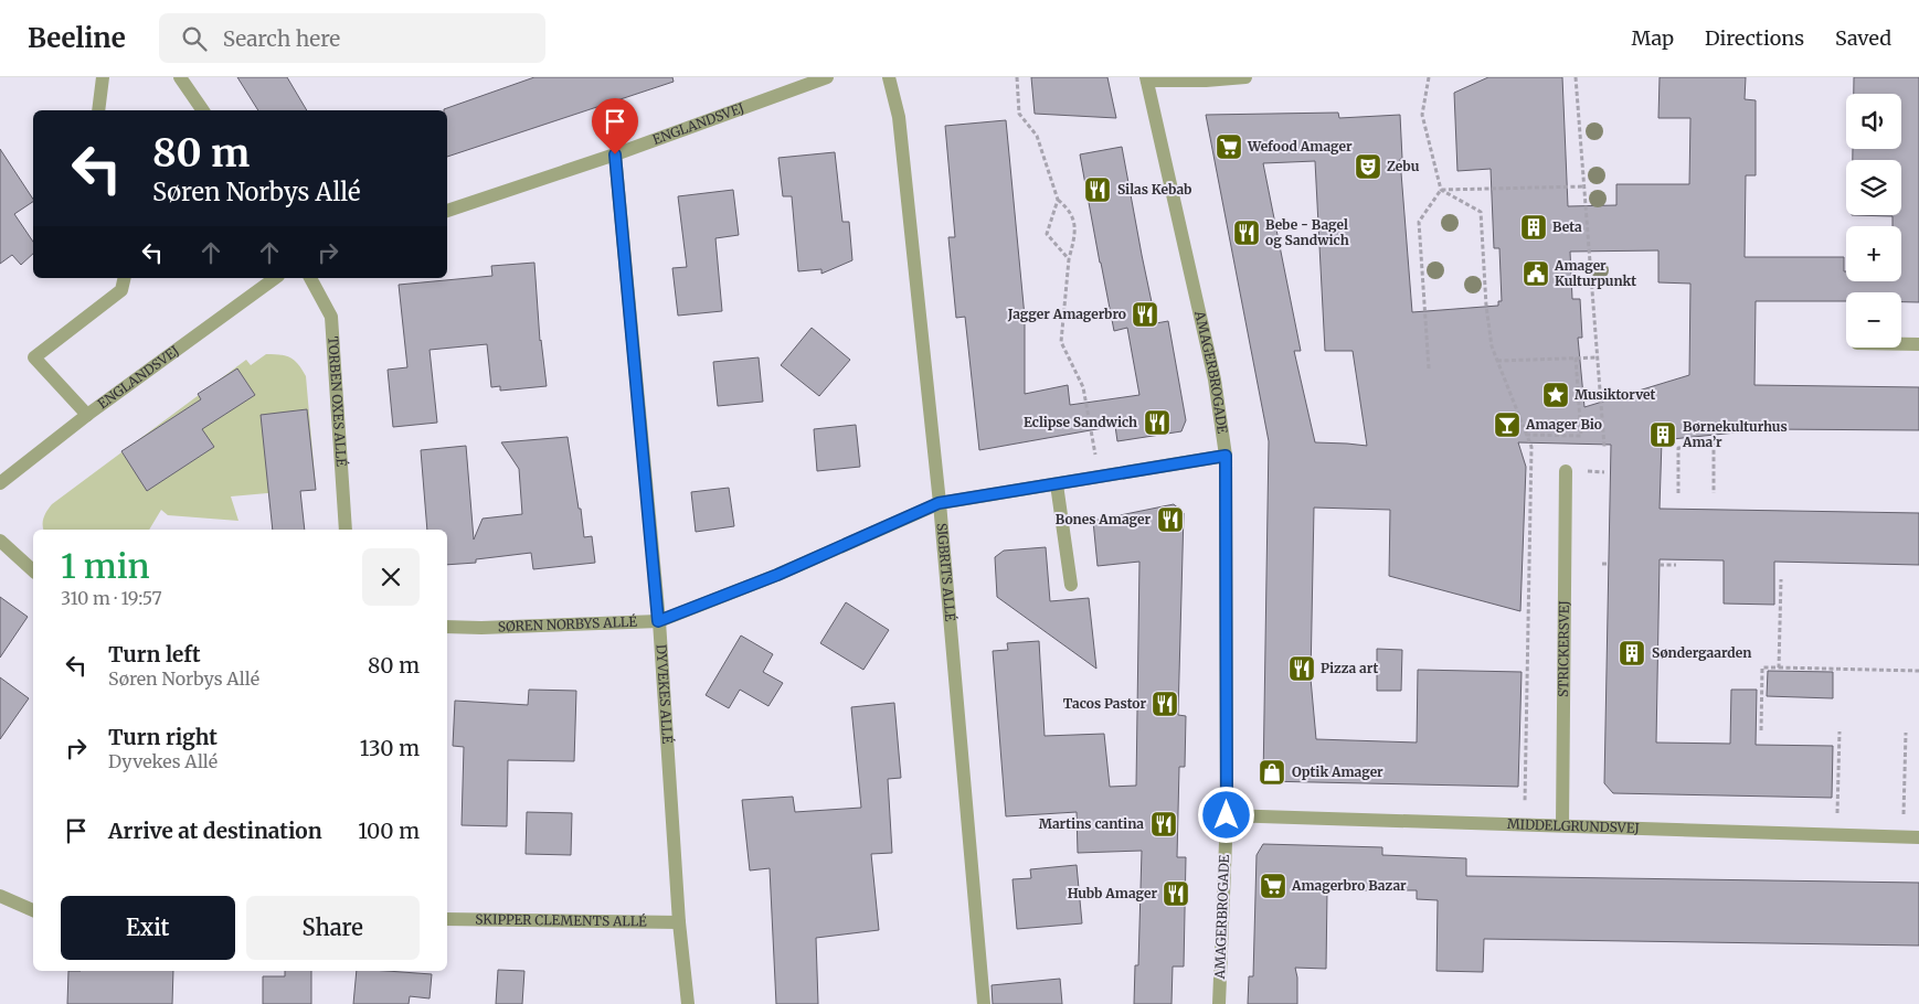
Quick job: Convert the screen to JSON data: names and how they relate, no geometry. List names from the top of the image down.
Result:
{
  "streets": {
    "street": [
      "ENGLANDSVEJ",
      "AMAGERBROGADE",
      "TORBEN OXES ALLÉ",
      "SIGBRITS ALLÉ",
      "SØREN NORBYS ALLÉ",
      "STRICKERSVEJ",
      "DYVEKES ALLÉ",
      "MIDDELGRUNDSVEJ",
      "SKIPPER CLEMENTS ALLÉ"
    ]
  },
  "crossings": [
    ["ENGLANDSVEJ", "DYVEKES ALLÉ"],
    ["AMAGERBROGADE", "SØREN NORBYS ALLÉ"],
    ["AMAGERBROGADE", "MIDDELGRUNDSVEJ"],
    ["SIGBRITS ALLÉ", "SØREN NORBYS ALLÉ"],
    ["SØREN NORBYS ALLÉ", "DYVEKES ALLÉ"],
    ["STRICKERSVEJ", "MIDDELGRUNDSVEJ"],
    ["DYVEKES ALLÉ", "SKIPPER CLEMENTS ALLÉ"]
  ],
  "places": {
    "supermarket": ["Wefood Amager", "Amagerbro Bazar"],
    "theatre": ["Zebu"],
    "restaurant": [
      "Silas Kebab",
      "Bebe - Bagel og Sandwich",
      "Jagger Amagerbro",
      "Eclipse Sandwich",
      "Bones Amager",
      "Pizza art",
      "Tacos Pastor",
      "Martins cantina",
      "Hubb Amager"
    ],
    "building": ["Beta", "Børnekulturhus Ama’r", "Søndergaarden"],
    "public building": ["Amager Kulturpunkt"],
    "place": ["Musiktorvet"],
    "bar": ["Amager Bio"],
    "shop": ["Optik Amager"]
  },
  "page": {
    "header": "Beeline",
    "search": "Search here",
    "nav": ["Map", "Directions", "Saved"],
    "map_buttons": ["+", "−"],
    "turn": ["80 m", "Søren Norbys Allé"],
    "heading": ["1 min", "310 m · 19:57"],
    "list": [
      {
        "name": "Turn left",
        "note": "Søren Norbys Allé",
        "value": "80 m"
      },
      {
        "name": "Turn right",
        "note": "Dyvekes Allé",
        "value": "130 m"
      },
      {
        "name": "Arrive at destination",
        "value": "100 m"
      }
    ],
    "buttons": ["Exit", "Share"]
  }
}
